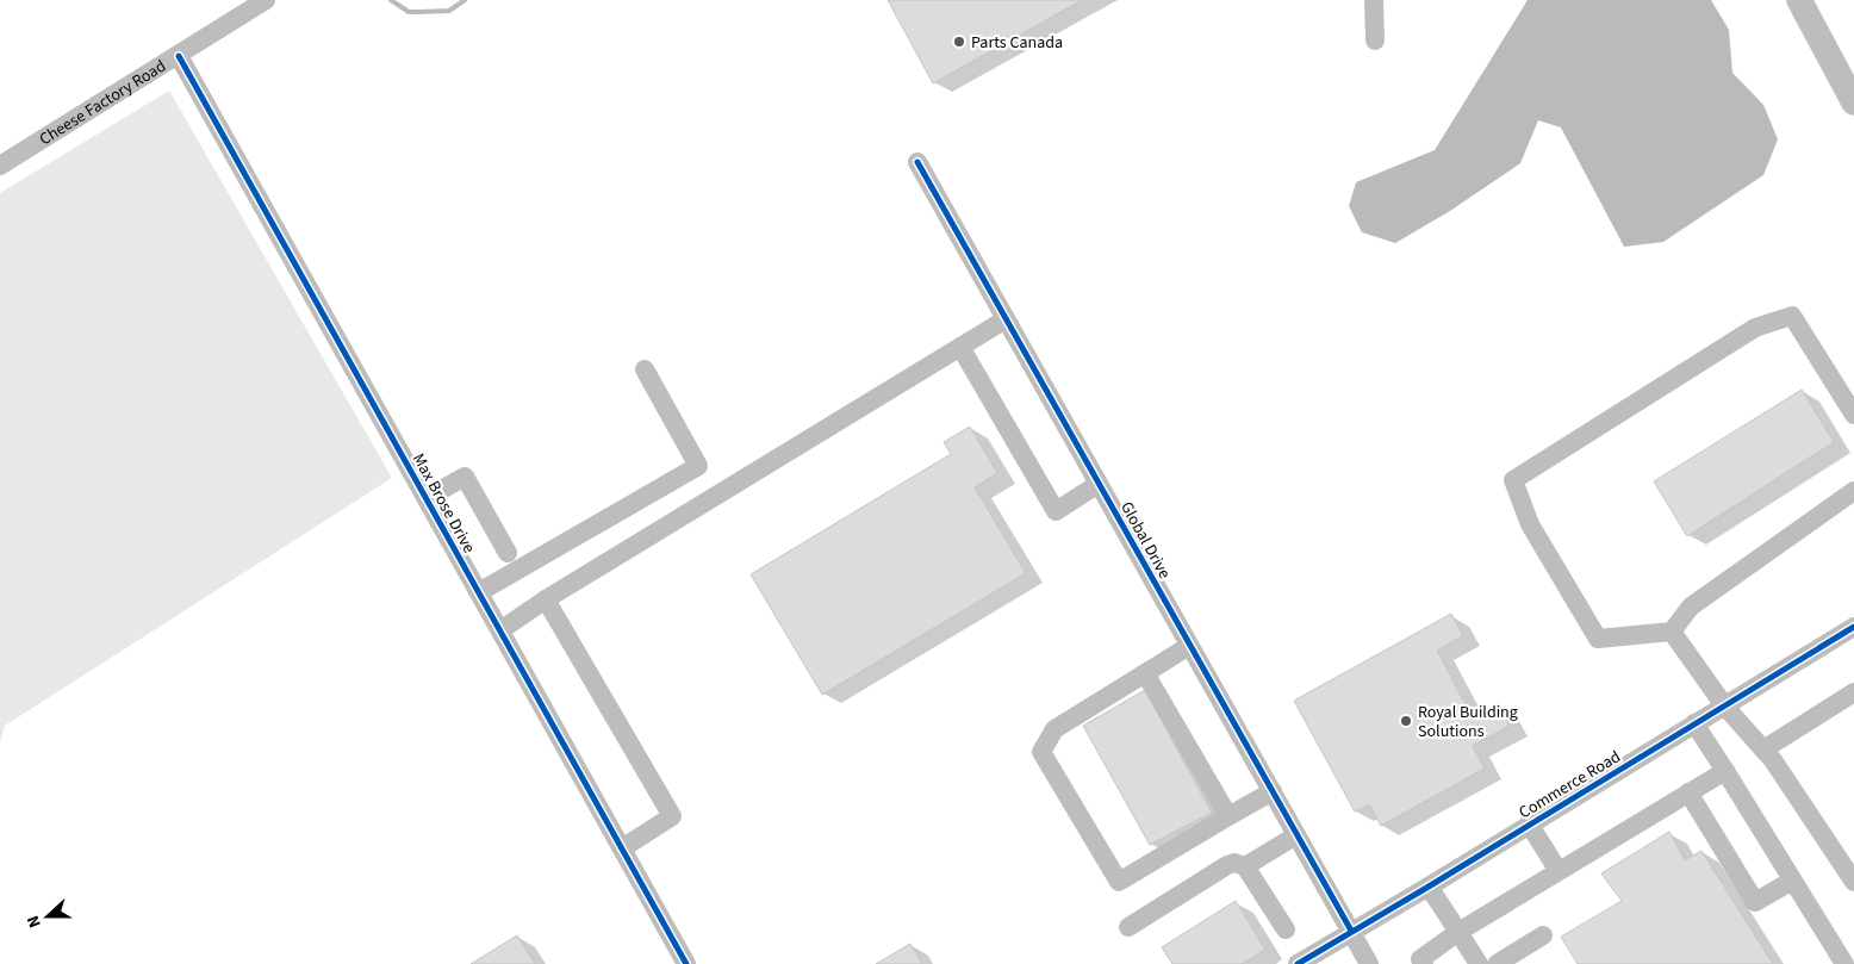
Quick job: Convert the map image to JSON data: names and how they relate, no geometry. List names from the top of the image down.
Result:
{
  "streets": {
    "street": [
      "Cheese Factory Road",
      "Max Brose Drive",
      "Global Drive",
      "Commerce Road"
    ]
  },
  "crossings": [
    ["Cheese Factory Road", "Max Brose Drive"],
    ["Global Drive", "Commerce Road"]
  ],
  "places": ["Parts Canada", "Royal Building Solutions"],
  "north": "left"
}
